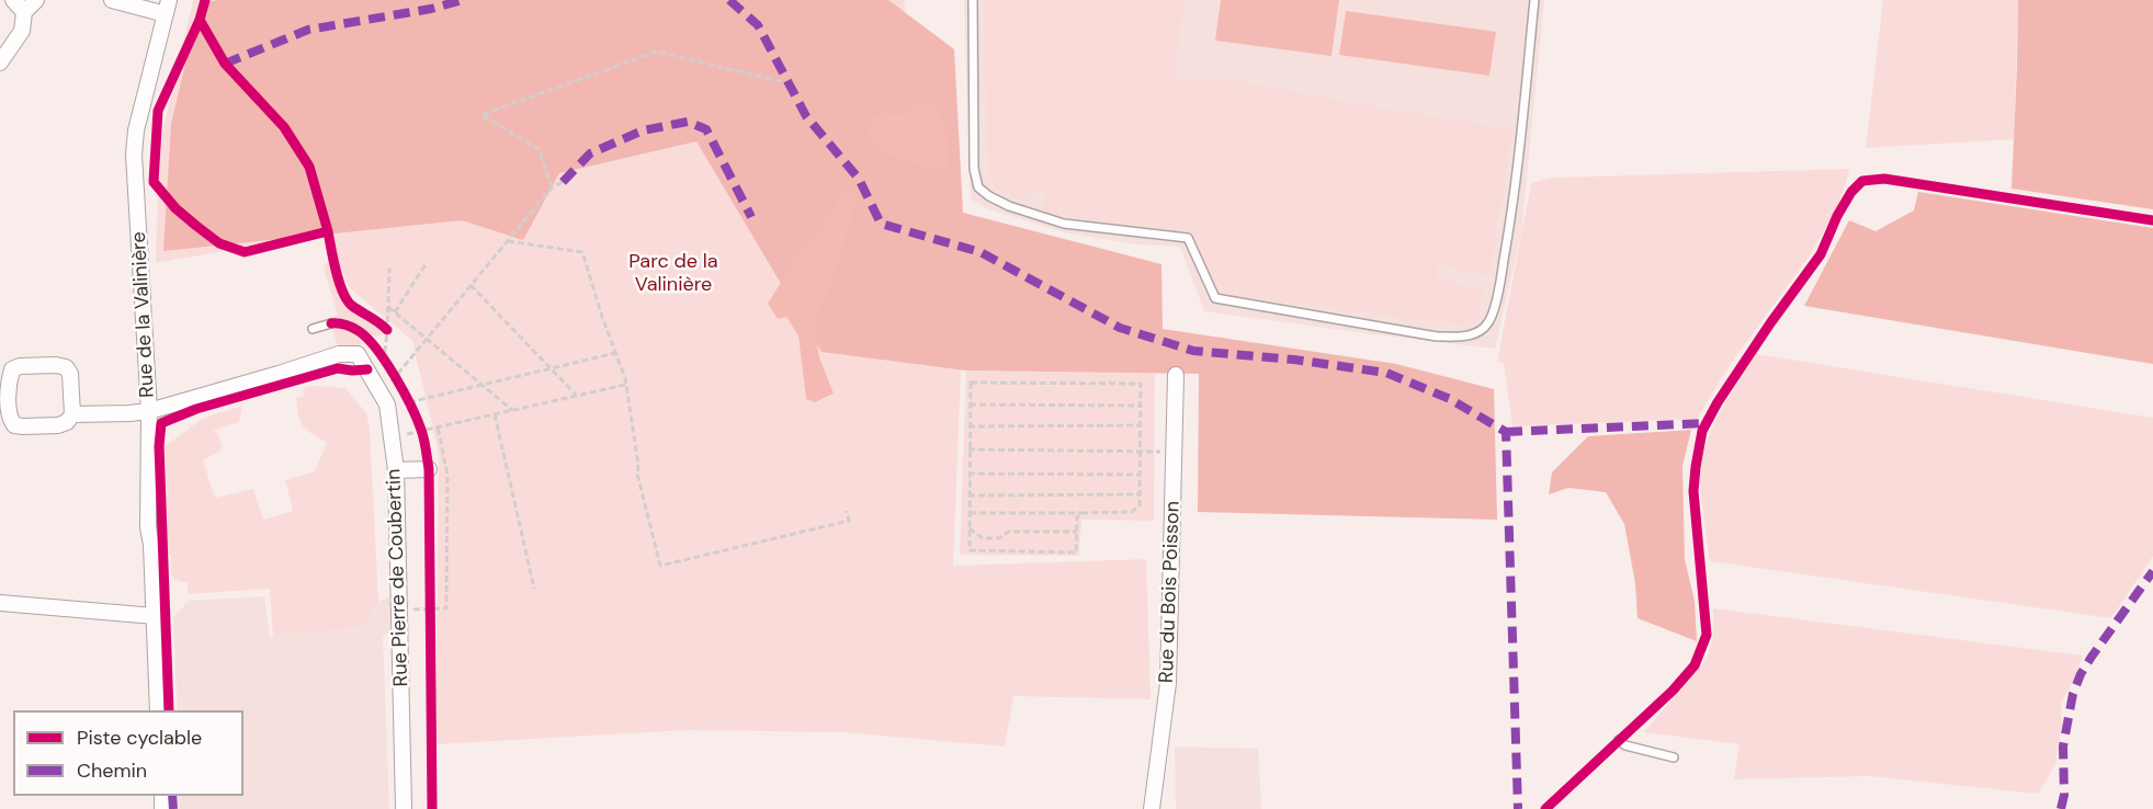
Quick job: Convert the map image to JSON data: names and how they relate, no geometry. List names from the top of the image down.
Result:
{
  "streets": {
    "street": ["Rue de la Valinière", "Rue Pierre de Coubertin", "Rue du Bois Poisson"]
  },
  "crossings": [
    ["Rue de la Valinière", "Rue Pierre de Coubertin"]
  ],
  "parks": ["Parc de la Valinière"],
  "legend": ["Piste cyclable", "Chemin"]
}
